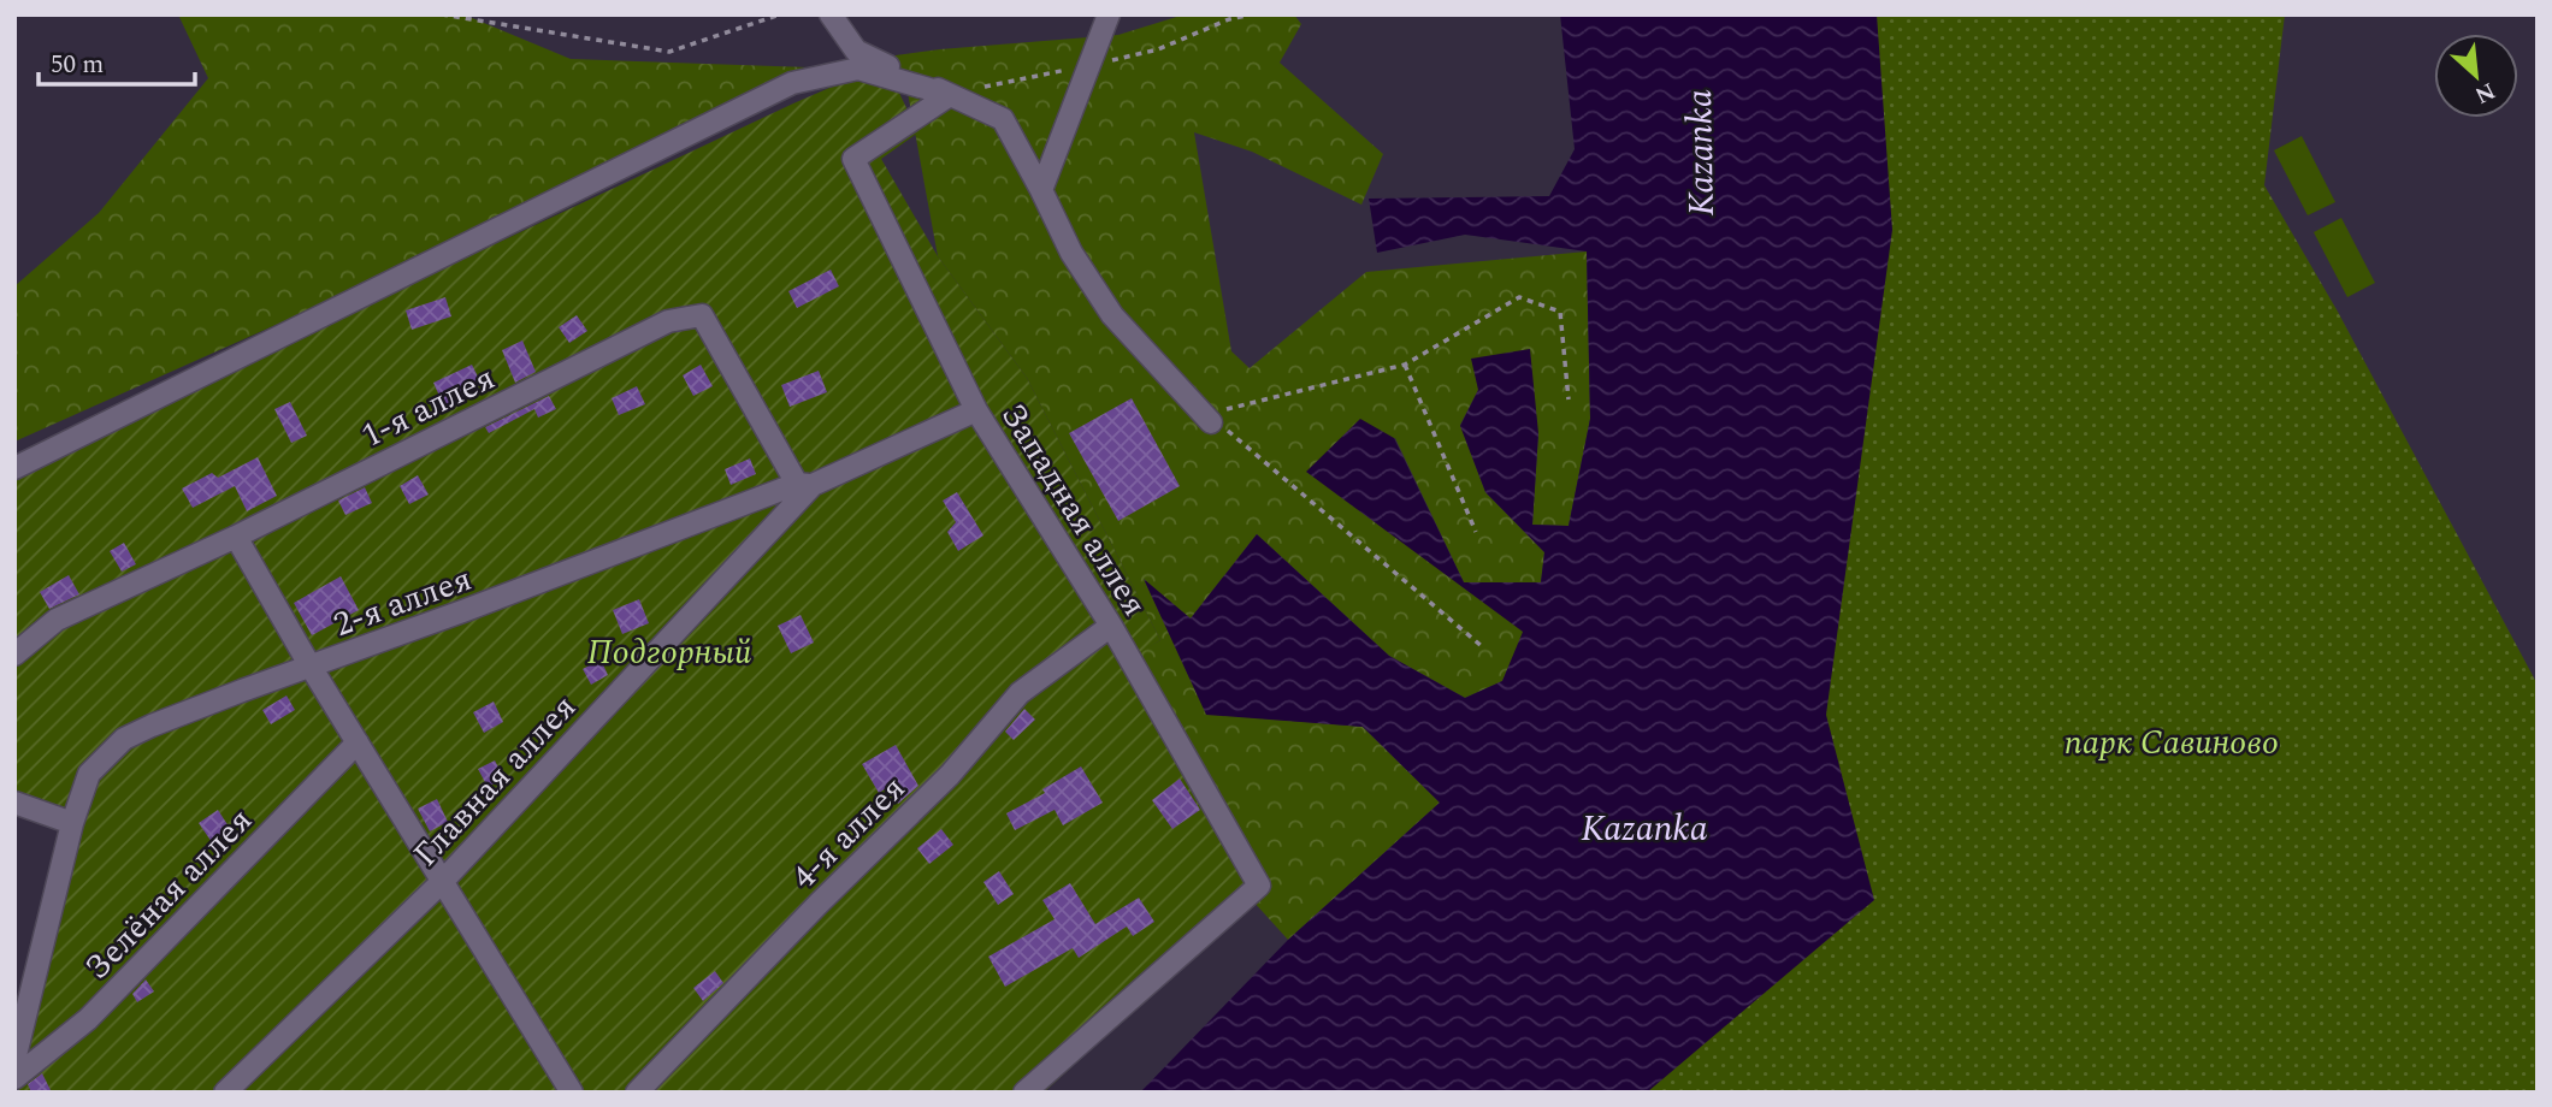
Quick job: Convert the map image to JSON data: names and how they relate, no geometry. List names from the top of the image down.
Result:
{
  "streets": {
    "lane": [
      "1-я аллея",
      "Западная аллея",
      "2-я аллея",
      "Главная аллея",
      "4-я аллея",
      "Зелёная аллея"
    ]
  },
  "crossings": [
    ["1-я аллея", "2-я аллея"],
    ["1-я аллея", "Главная аллея"],
    ["Западная аллея", "Главная аллея"],
    ["Западная аллея", "4-я аллея"],
    ["2-я аллея", "Главная аллея"]
  ],
  "water": ["Kazanka"],
  "parks": ["Подгорный", "парк Савиново"],
  "scale_bar": "50 m",
  "north": "bottom right"
}
